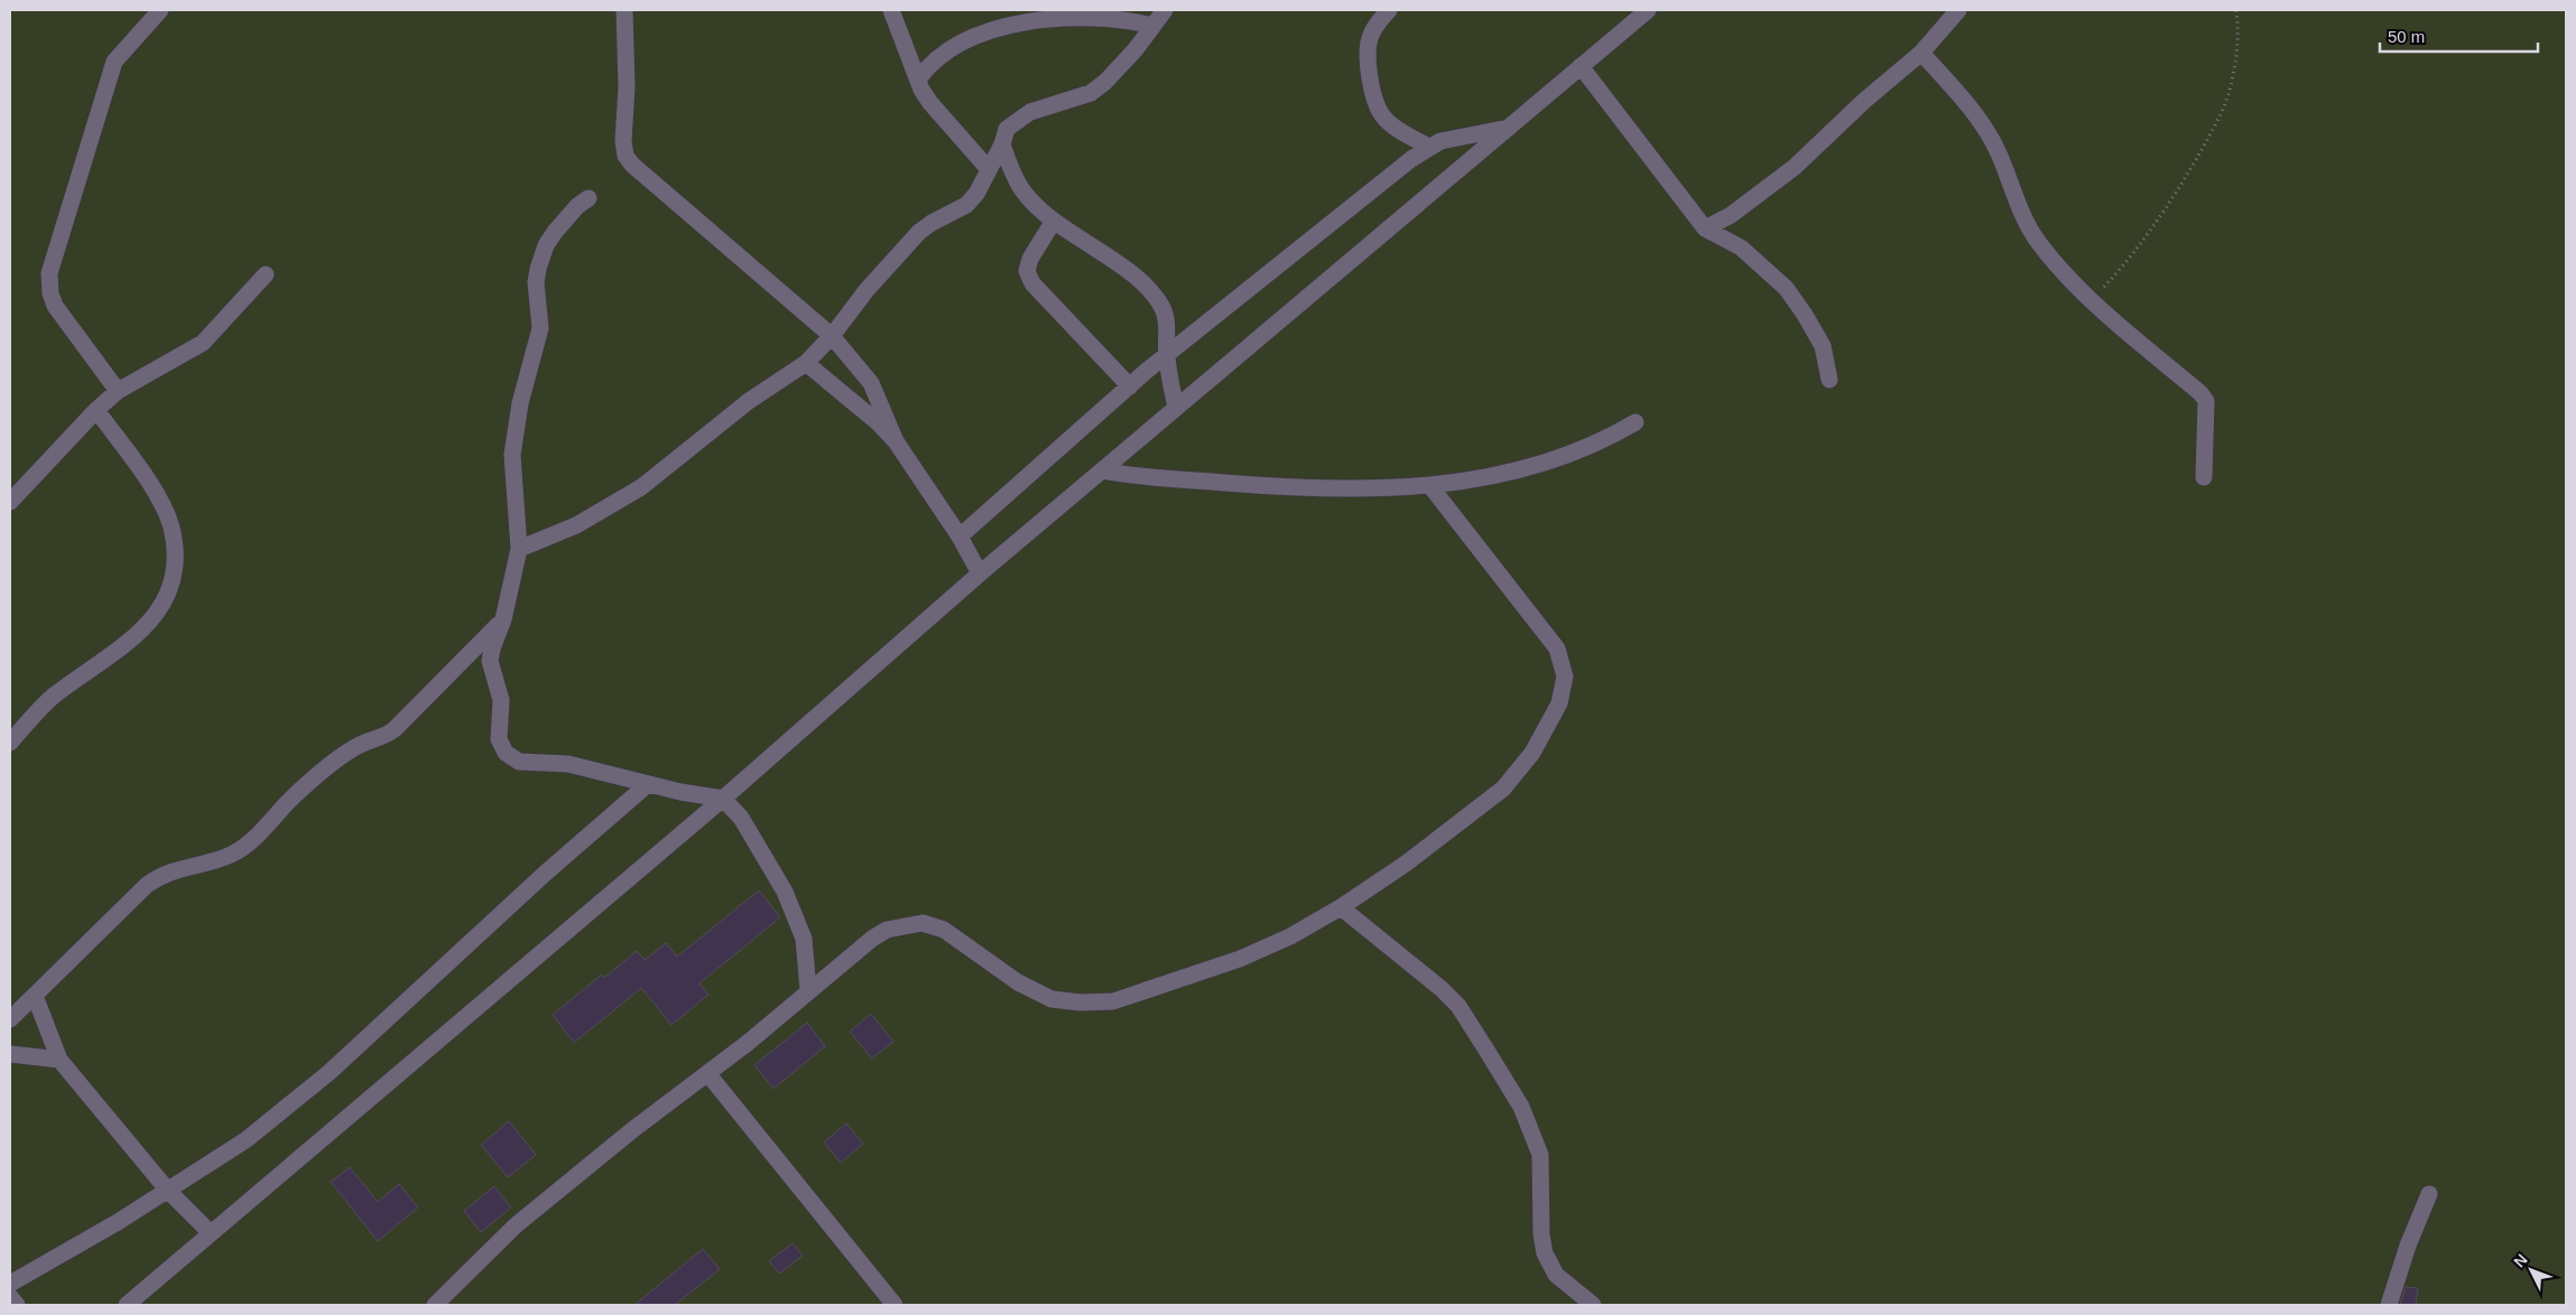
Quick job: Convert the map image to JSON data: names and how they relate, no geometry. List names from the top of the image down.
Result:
{
  "scale_bar": "50 m",
  "north": "top left"
}
